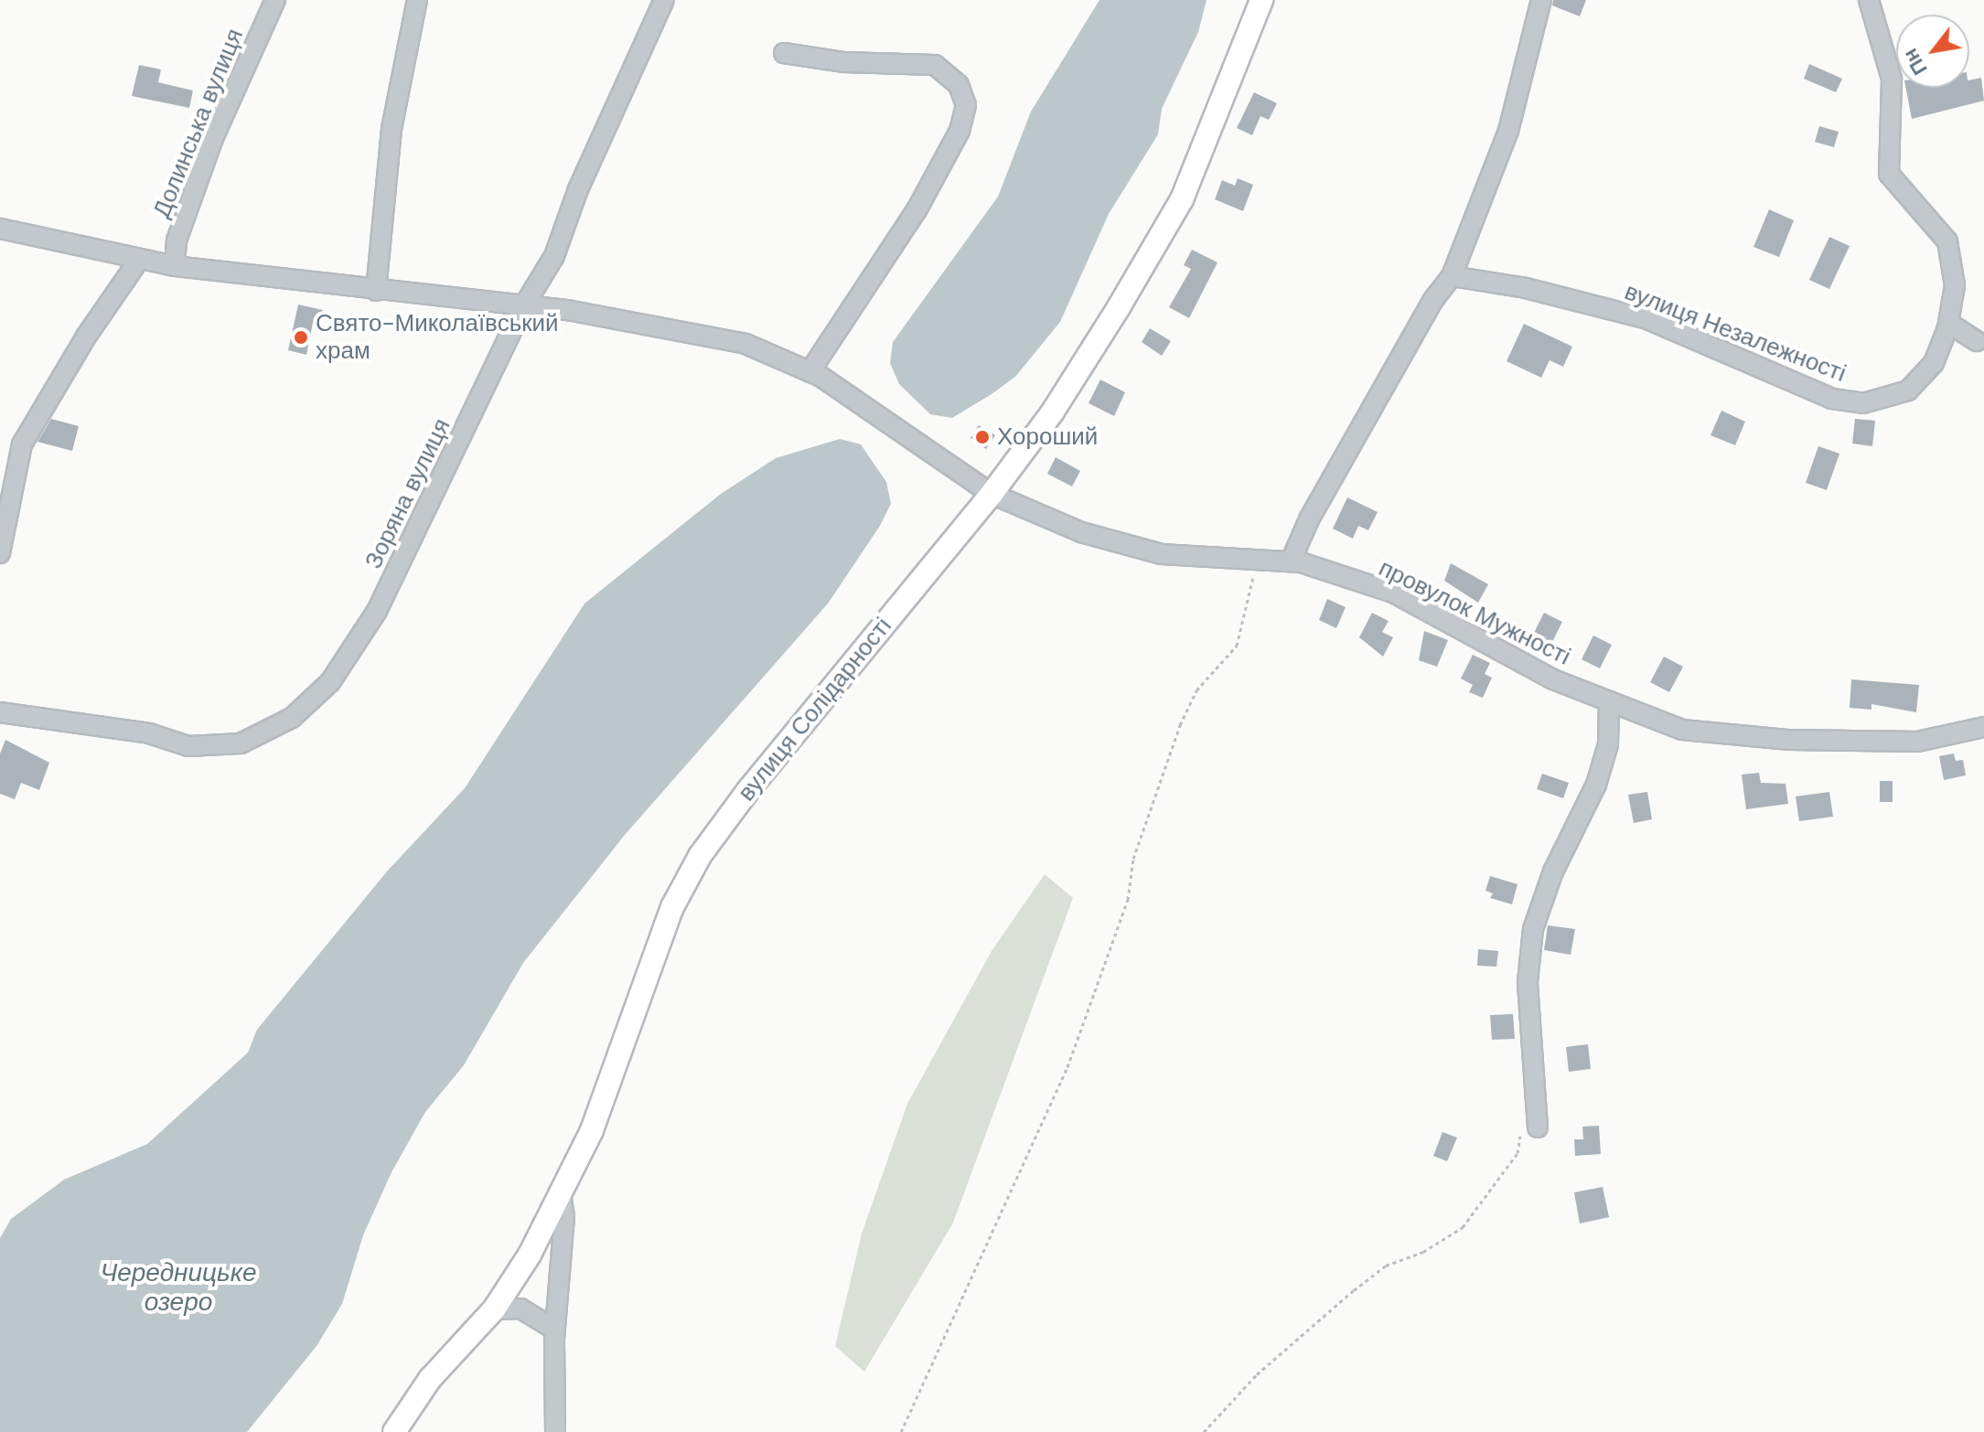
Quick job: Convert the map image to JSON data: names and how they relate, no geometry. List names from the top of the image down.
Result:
{
  "streets": {
    "main road": ["вулиця Солідарності"],
    "street": [
      "Долинська вулиця",
      "вулиця Незалежності",
      "Зоряна вулиця",
      "провулок Мужності"
    ]
  },
  "crossings": [
    ["Долинська вулиця", "провулок Мужності"],
    ["Зоряна вулиця", "провулок Мужності"],
    ["провулок Мужності", "вулиця Солідарності"]
  ],
  "water": ["Чередницьке озеро"],
  "places": ["Свято-Миколаївський храм", "Хороший"],
  "north": "bottom left"
}
